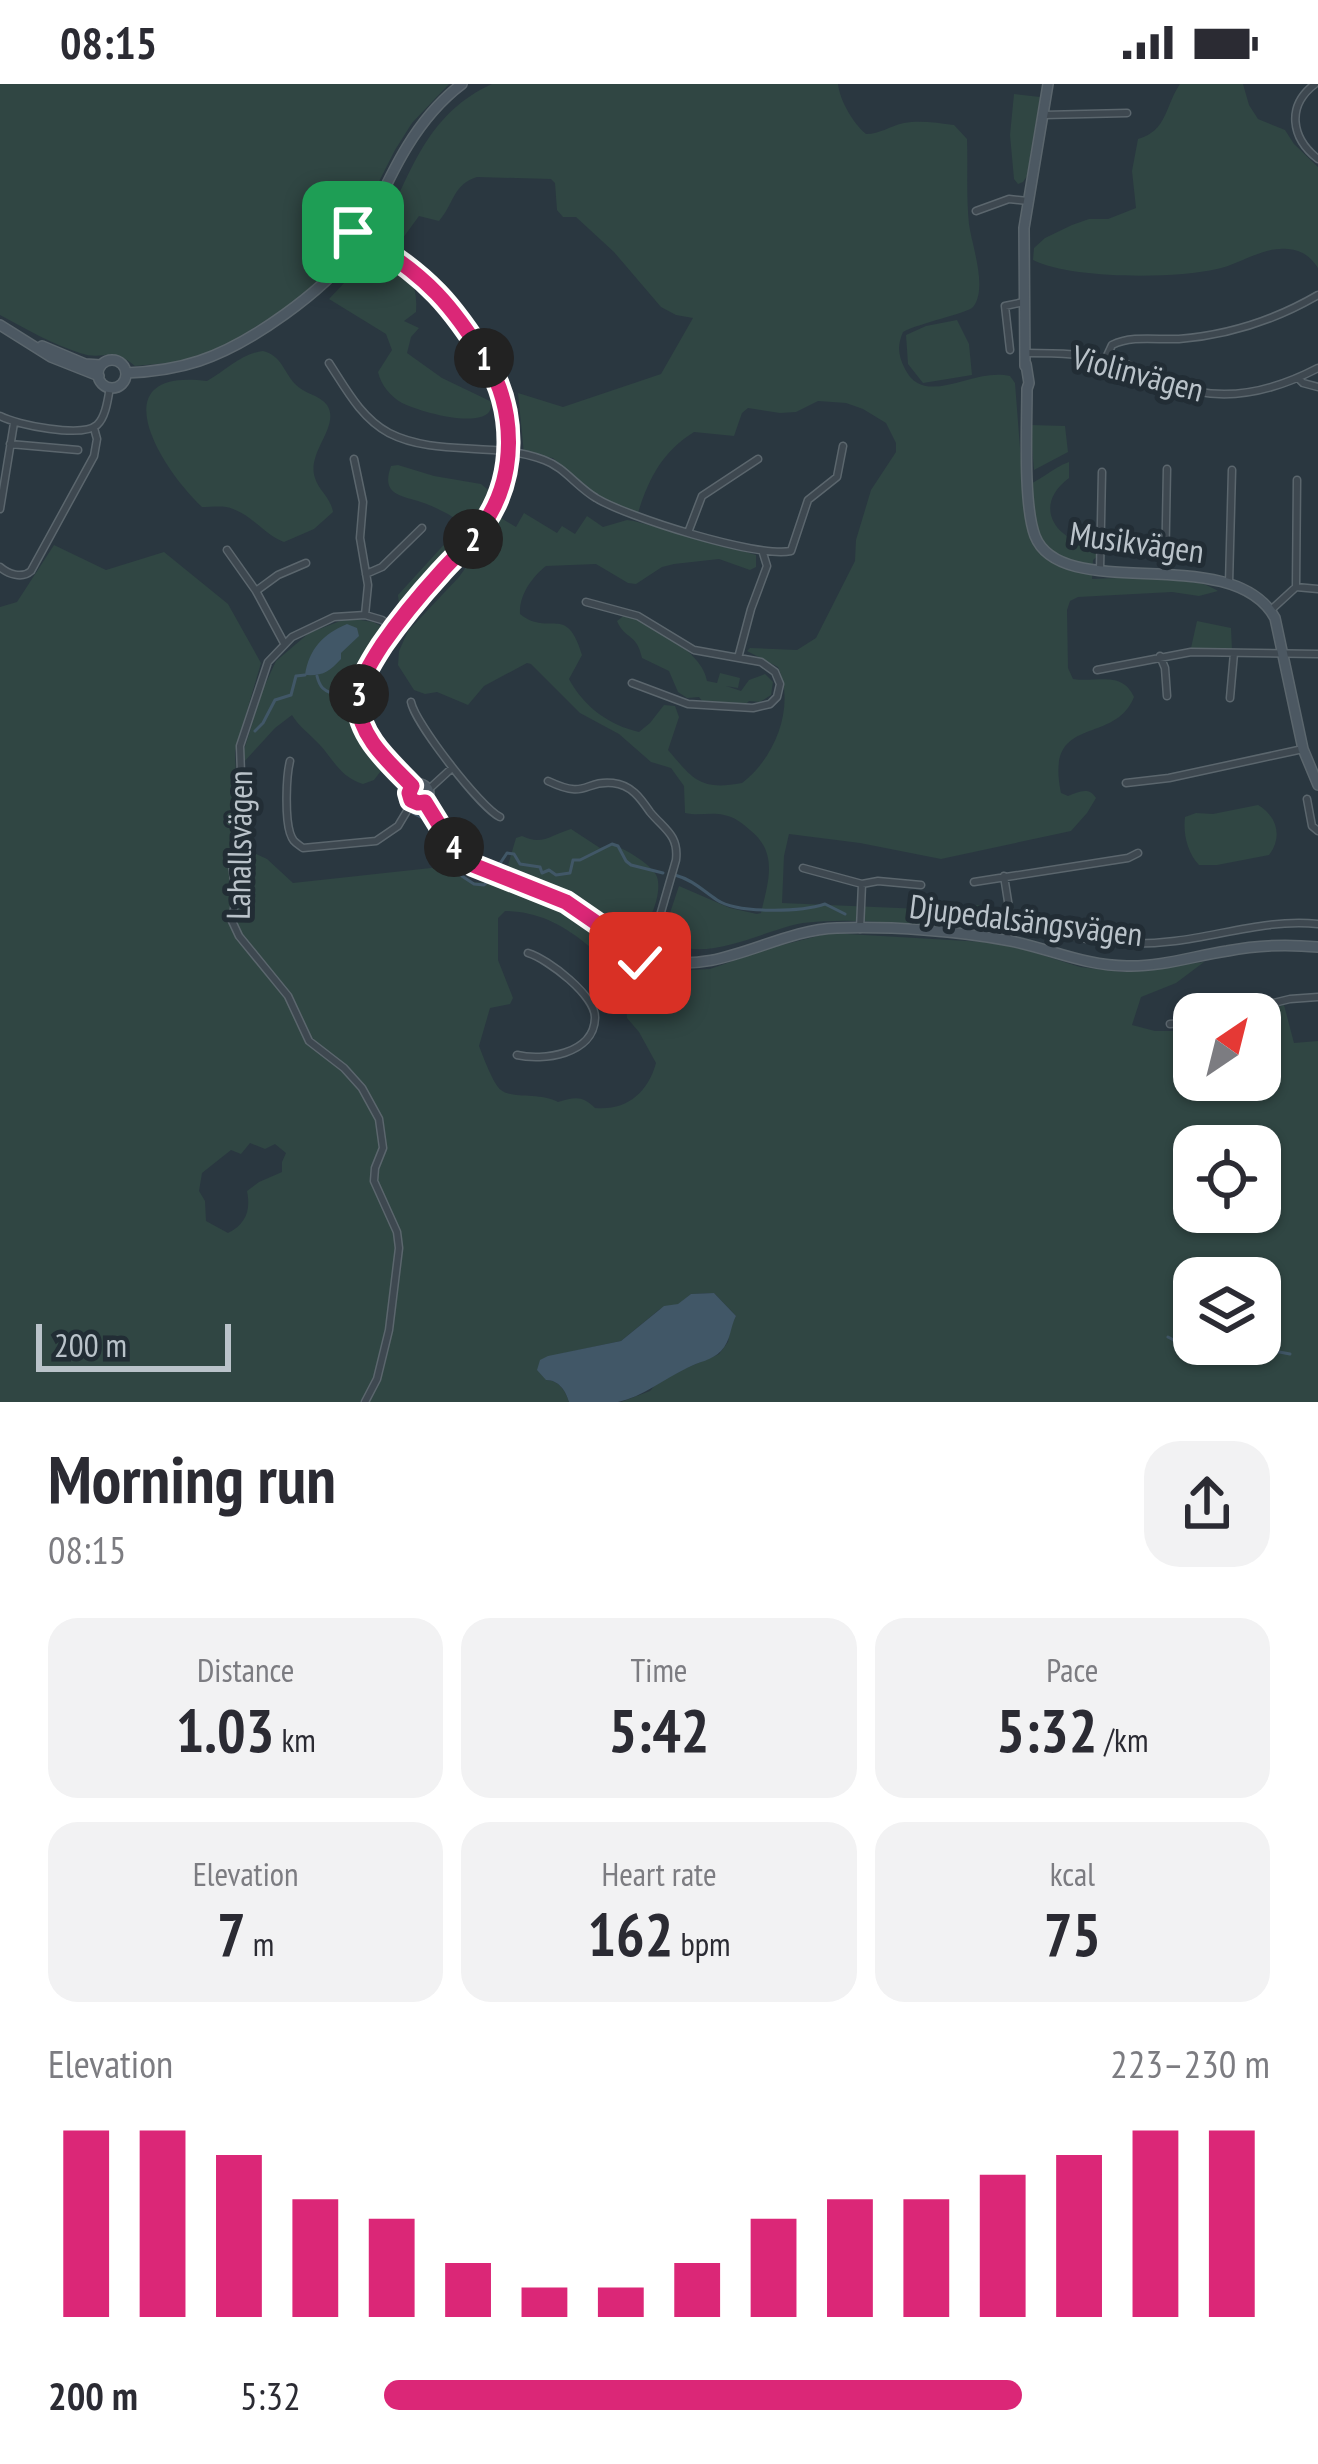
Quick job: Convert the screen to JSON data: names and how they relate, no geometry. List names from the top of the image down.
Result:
{
  "streets": {
    "street": [
      "Violinvägen",
      "Musikvägen",
      "Lahallsvägen",
      "Djupedalsängsvägen"
    ]
  },
  "crossings": [
    ["Violinvägen", "Musikvägen"]
  ],
  "scale_bar": "200 m",
  "north": "top right",
  "page": {
    "status": "08:15",
    "pins": [
      "1",
      "2",
      "3",
      "4"
    ],
    "scale": "200 m",
    "heading": ["Morning run", "08:15"],
    "stats": [
      ["Distance", "1.03 km"],
      ["Time", "5:42"],
      ["Pace", "5:32 /km"],
      ["Elevation", "7 m"],
      ["Heart rate", "162 bpm"],
      ["kcal", "75"]
    ],
    "chart": ["Elevation", "223–230 m"],
    "list": [
      {
        "name": "200 m",
        "note": "5:32"
      }
    ]
  }
}
